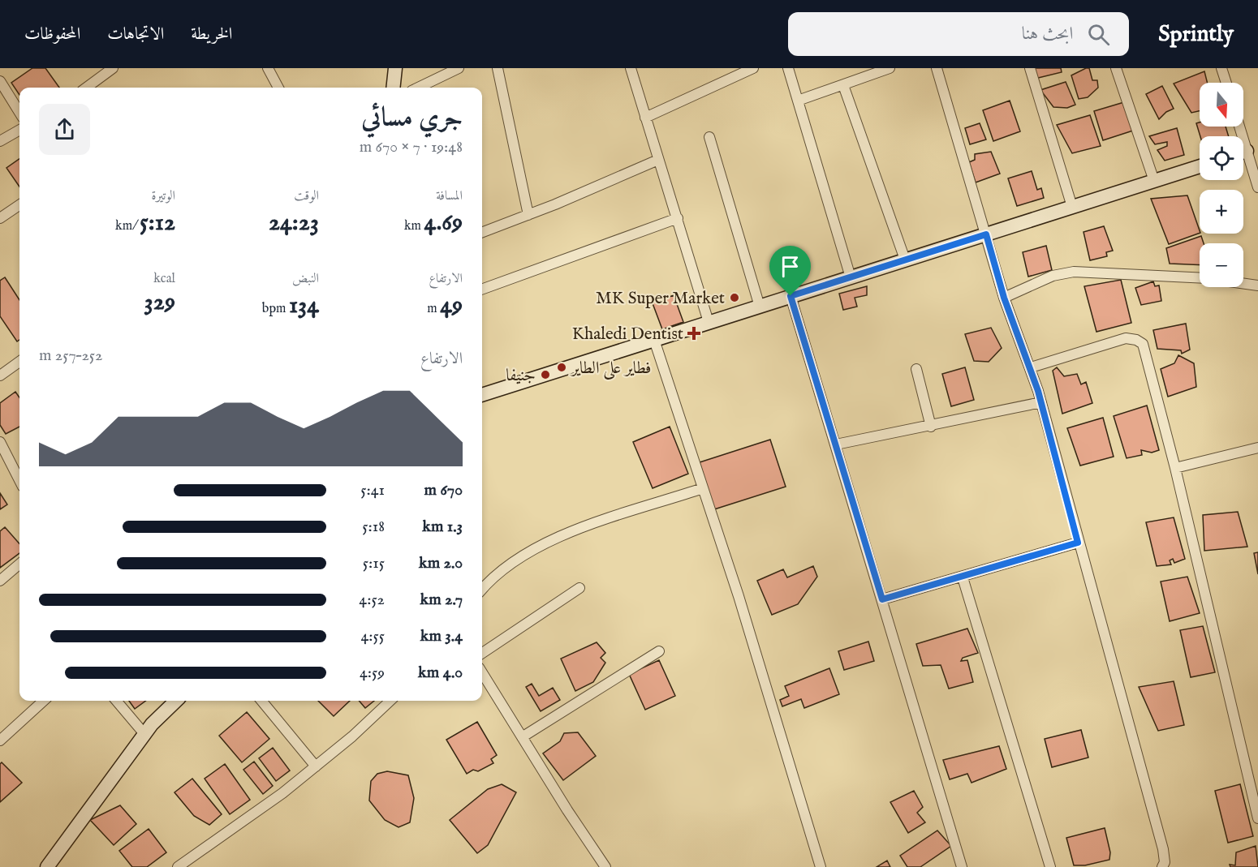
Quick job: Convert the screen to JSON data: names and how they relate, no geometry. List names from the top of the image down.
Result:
{
  "places": {
    "other": ["MK Super Market", "فطاير على الطاير", "جنيفا"],
    "health": ["Khaledi Dentist"]
  },
  "north": "bottom",
  "page": {
    "header": "Sprintly",
    "search": "ابحث هنا",
    "nav": ["الخريطة", "الاتجاهات", "المحفوظات"],
    "map_buttons": ["+", "−"],
    "heading": ["جري مسائي", "19:48 · 7 × 670 m"],
    "stats": [
      ["المسافة", "4.69 km"],
      ["الوقت", "24:23"],
      ["الوتيرة", "5:12 /km"],
      ["الارتفاع", "49 m"],
      ["النبض", "134 bpm"],
      ["kcal", "329"]
    ],
    "chart": ["الارتفاع", "252–257 m"],
    "list": [
      {
        "name": "670 m",
        "note": "5:41"
      },
      {
        "name": "1.3 km",
        "note": "5:18"
      },
      {
        "name": "2.0 km",
        "note": "5:15"
      },
      {
        "name": "2.7 km",
        "note": "4:52"
      },
      {
        "name": "3.4 km",
        "note": "4:55"
      },
      {
        "name": "4.0 km",
        "note": "4:59"
      }
    ]
  }
}
